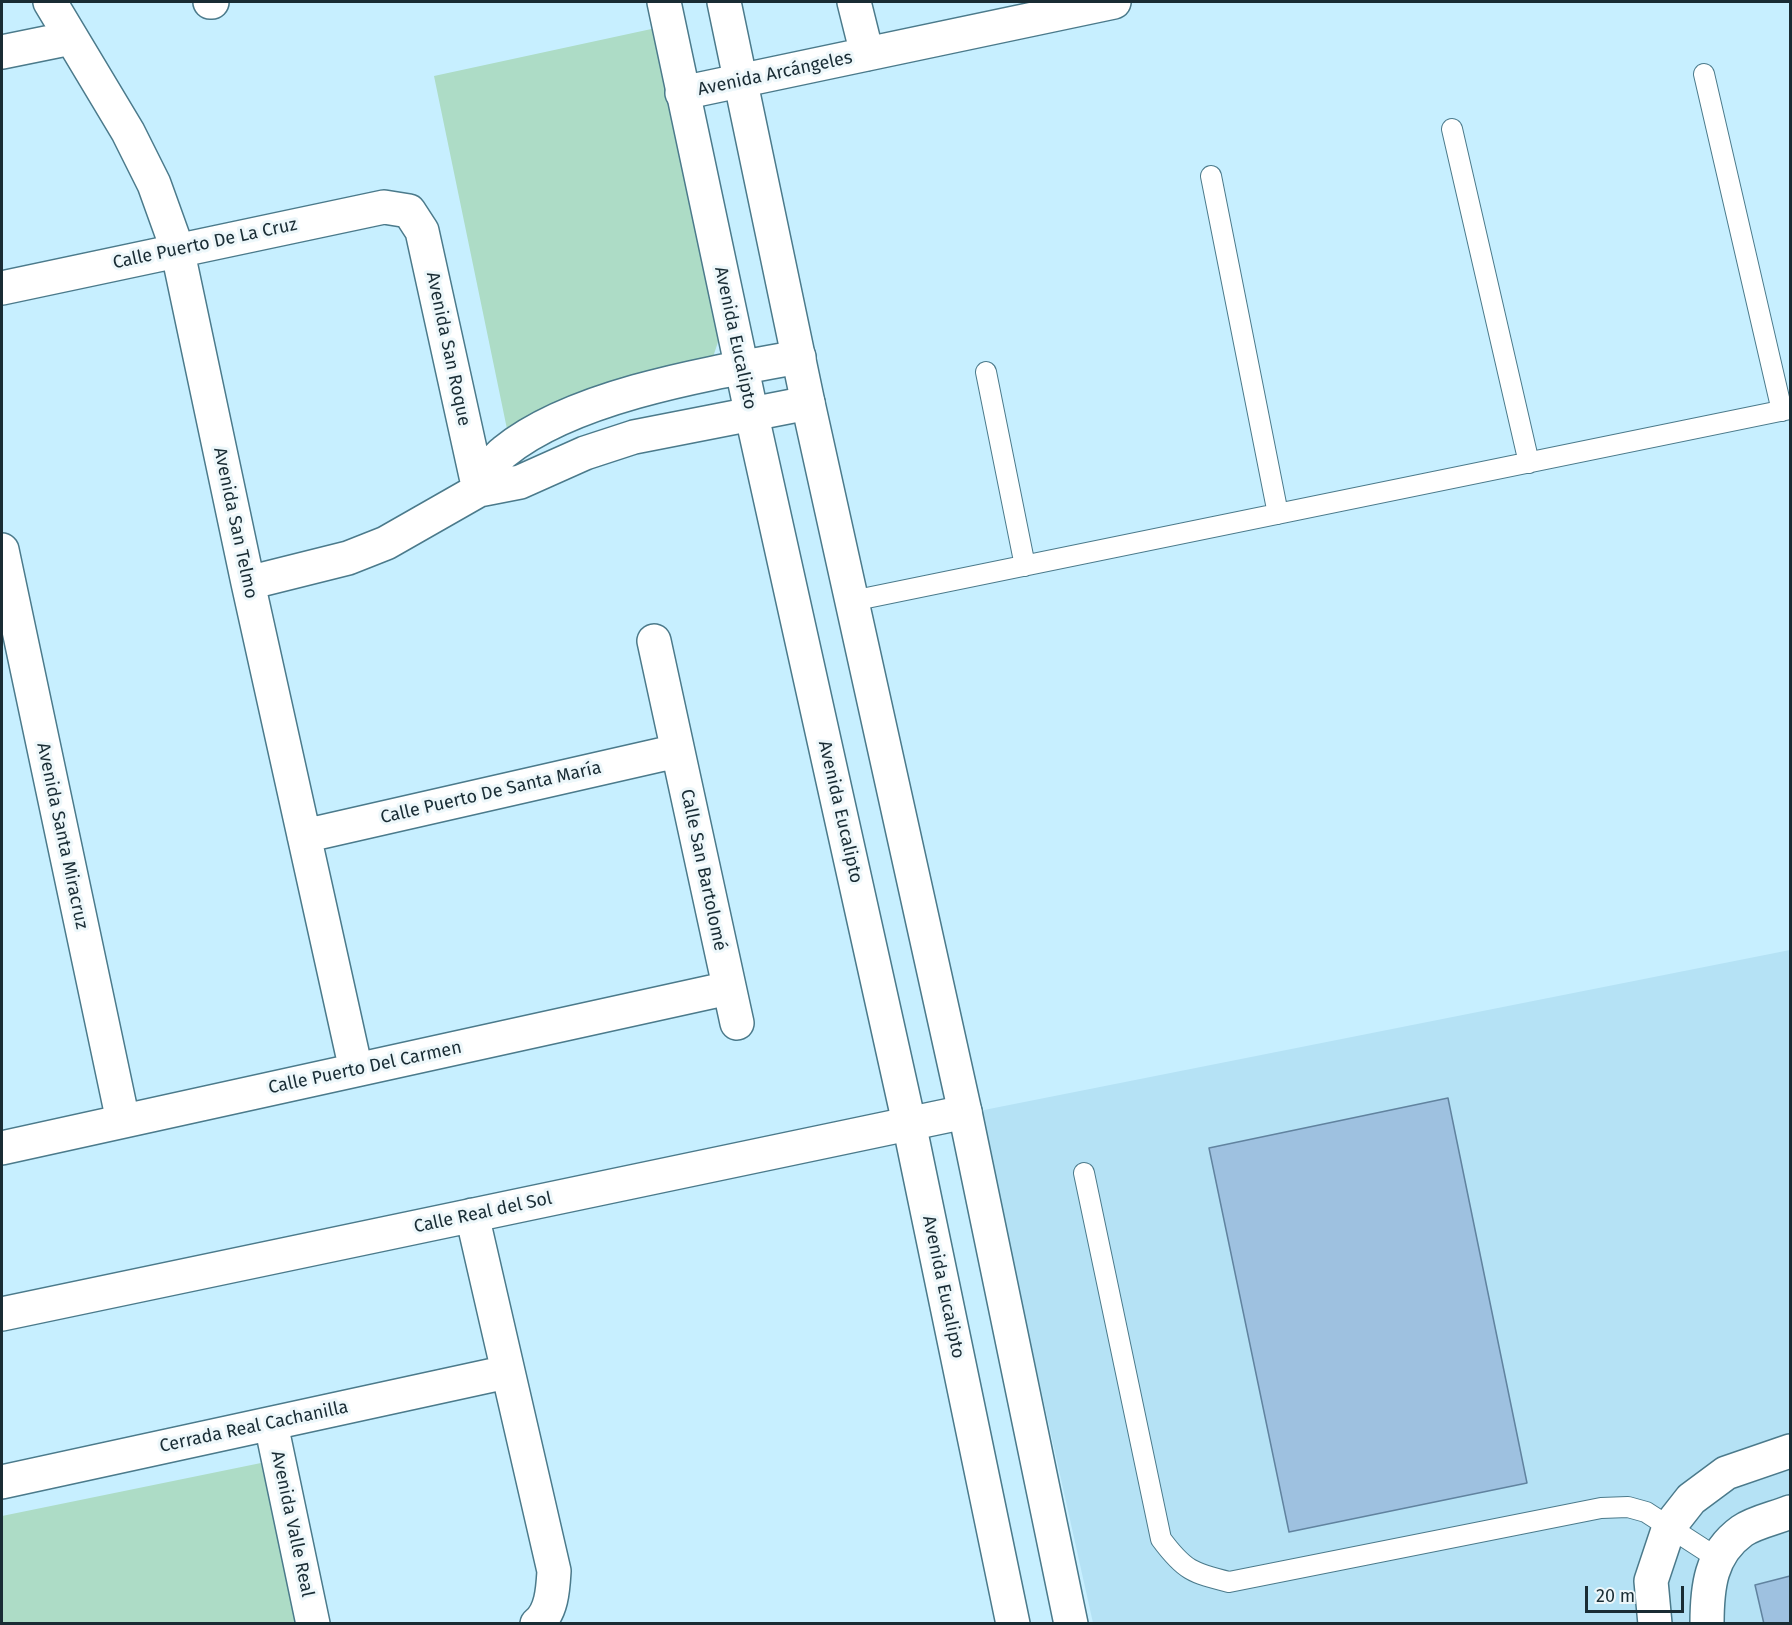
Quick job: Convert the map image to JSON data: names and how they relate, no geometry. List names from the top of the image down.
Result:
{
  "streets": {
    "street": [
      "Avenida Arcángeles",
      "Calle Puerto De La Cruz",
      "Avenida Eucalipto",
      "Avenida San Roque",
      "Avenida San Telmo",
      "Calle Puerto De Santa María",
      "Avenida Santa Miracruz",
      "Calle San Bartolomé",
      "Calle Puerto Del Carmen",
      "Calle Real del Sol",
      "Cerrada Real Cachanilla",
      "Avenida Valle Real"
    ]
  },
  "crossings": [
    ["Avenida Arcángeles", "Avenida Eucalipto"],
    ["Calle Puerto De La Cruz", "Avenida San Roque"],
    ["Calle Puerto De La Cruz", "Avenida San Telmo"],
    ["Avenida Eucalipto", "Calle Real del Sol"],
    ["Avenida San Telmo", "Calle Puerto De Santa María"],
    ["Avenida San Telmo", "Calle Puerto Del Carmen"],
    ["Calle Puerto De Santa María", "Calle San Bartolomé"],
    ["Avenida Santa Miracruz", "Calle Puerto Del Carmen"],
    ["Calle San Bartolomé", "Calle Puerto Del Carmen"],
    ["Cerrada Real Cachanilla", "Avenida Valle Real"]
  ],
  "scale_bar": "20 m"
}
